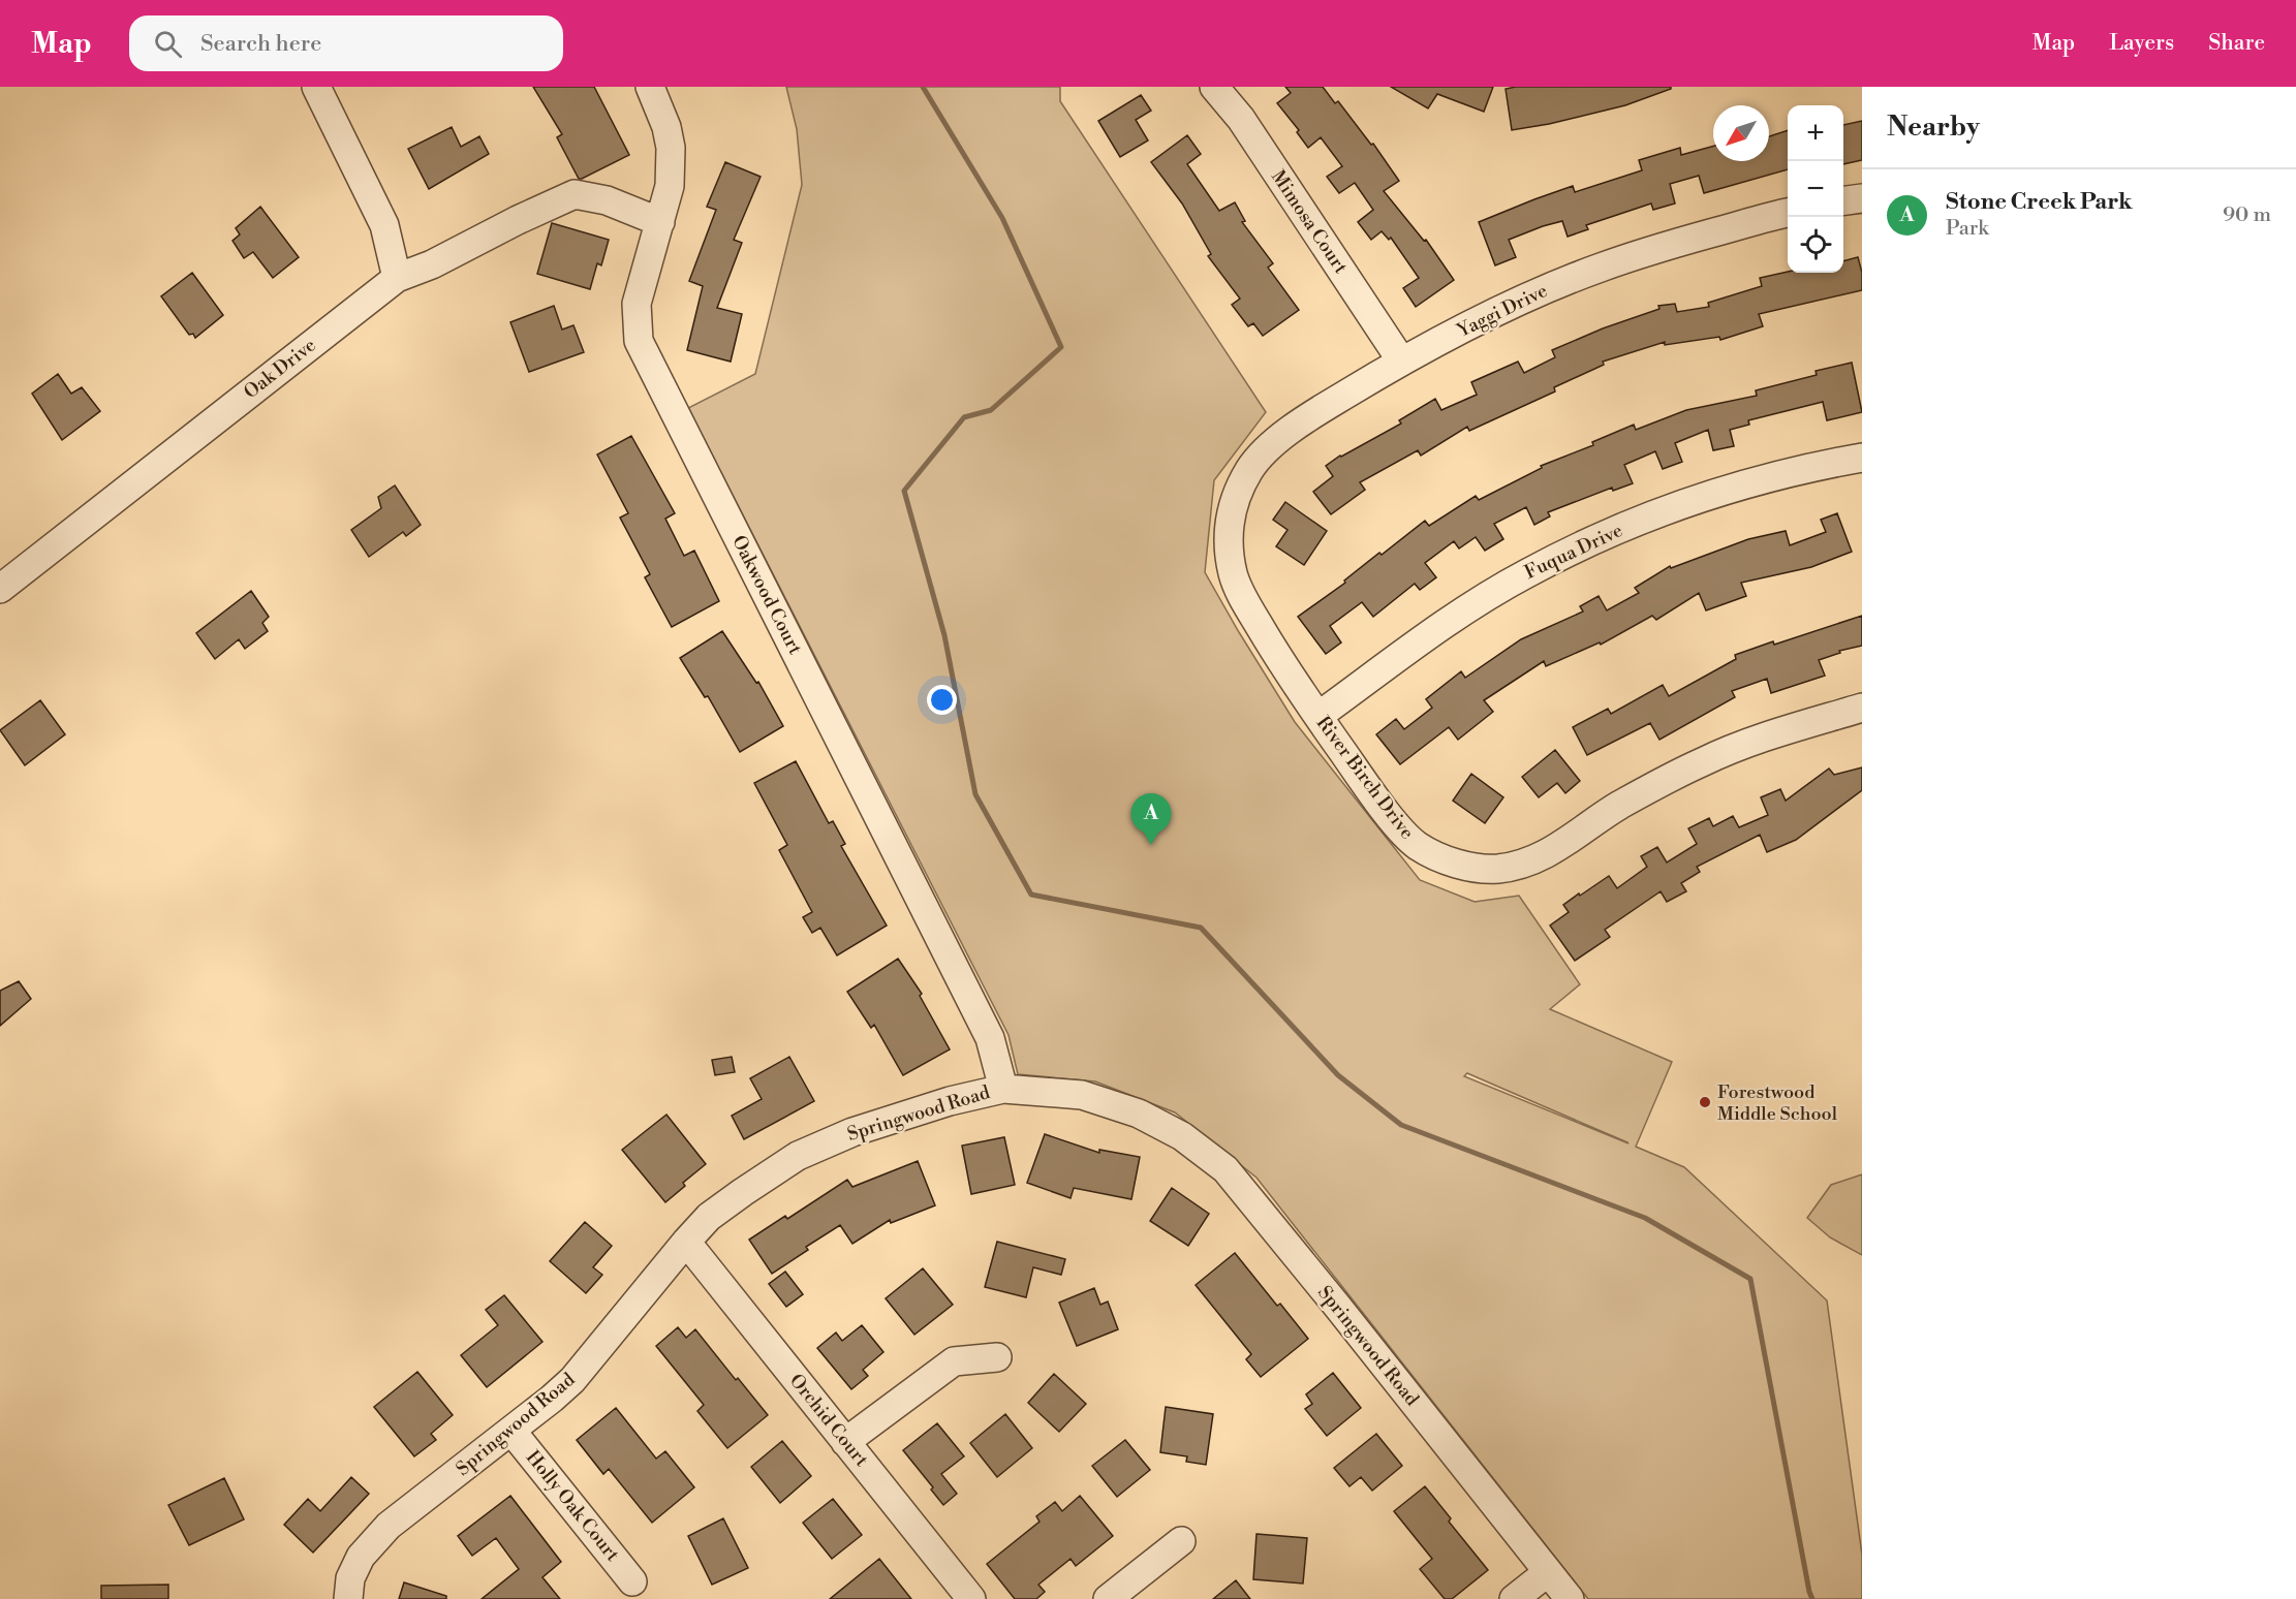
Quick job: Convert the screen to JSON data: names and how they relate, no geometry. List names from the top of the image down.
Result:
{
  "streets": {
    "street": [
      "Mimosa Court",
      "Yaggi Drive",
      "Oak Drive",
      "Fuqua Drive",
      "Oakwood Court",
      "River Birch Drive",
      "Springwood Road",
      "Orchid Court",
      "Holly Oak Court"
    ]
  },
  "crossings": [
    ["Mimosa Court", "Yaggi Drive"],
    ["Yaggi Drive", "River Birch Drive"],
    ["Oak Drive", "Oakwood Court"],
    ["Fuqua Drive", "River Birch Drive"],
    ["Oakwood Court", "Springwood Road"],
    ["Springwood Road", "Orchid Court"],
    ["Springwood Road", "Holly Oak Court"]
  ],
  "places": ["Forestwood Middle School"],
  "north": "bottom left",
  "page": {
    "header": "Map",
    "search": "Search here",
    "nav": ["Map", "Layers", "Share"],
    "heading": "Nearby",
    "map_buttons": ["+", "−"],
    "list": [
      {
        "mark": "A",
        "name": "Stone Creek Park",
        "note": "Park",
        "value": "90 m"
      }
    ],
    "pins": "A"
  }
}
